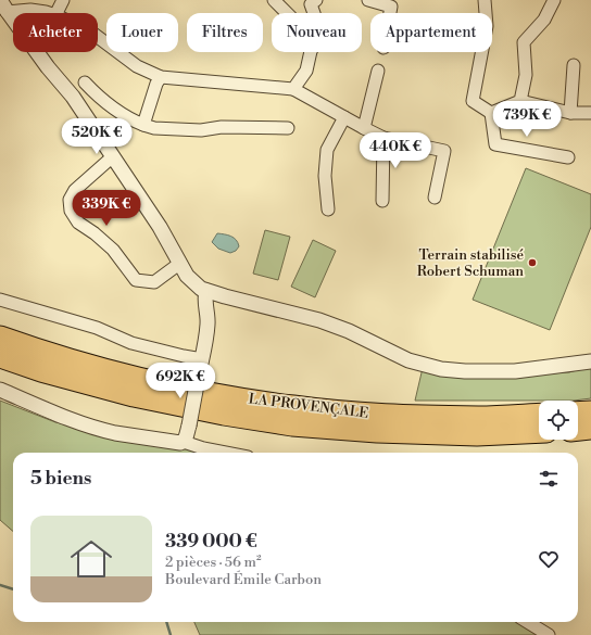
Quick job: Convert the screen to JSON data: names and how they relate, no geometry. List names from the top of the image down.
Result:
{
  "streets": {
    "highway": ["LA PROVENÇALE"]
  },
  "places": ["Terrain stabilisé Robert Schuman"],
  "page": {
    "chip": [
      "Acheter",
      "Louer",
      "Filtres",
      "Nouveau",
      "Appartement"
    ],
    "price": [
      "739K €",
      "520K €",
      "440K €",
      "339K €",
      "692K €"
    ],
    "heading": "5 biens",
    "list": [
      {
        "name": "339 000 €",
        "note": "2 pièces · 56 m² · Boulevard Émile Carbon"
      }
    ]
  }
}
